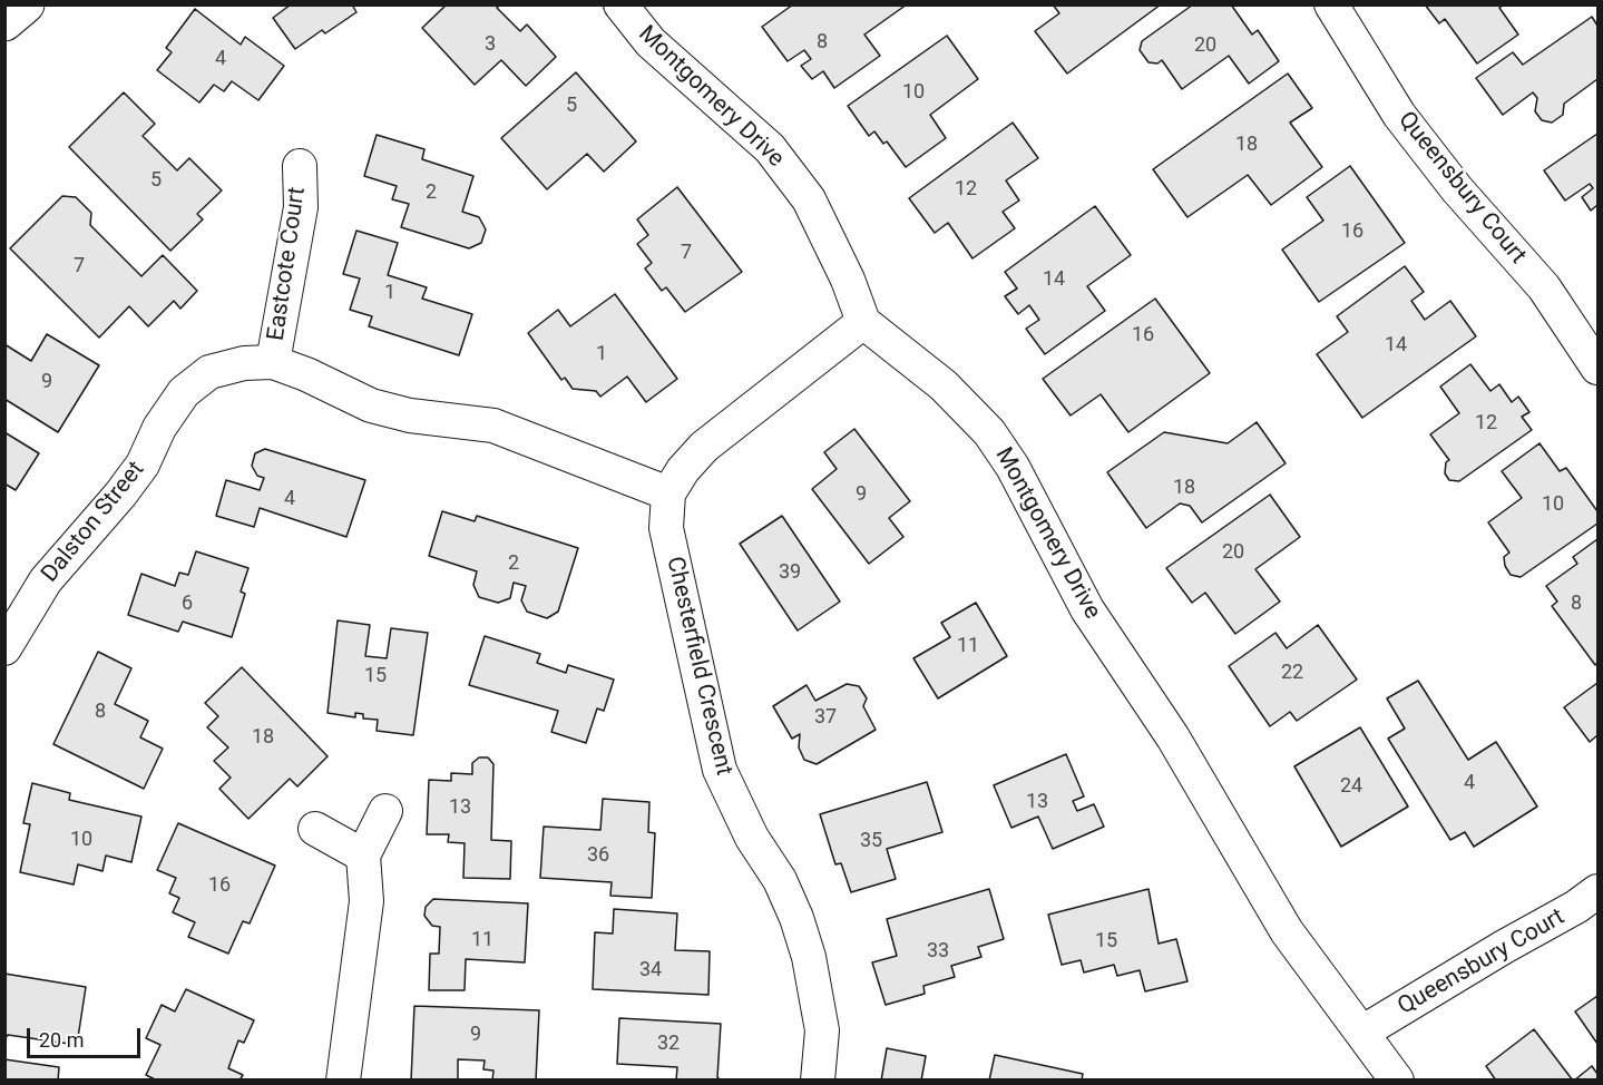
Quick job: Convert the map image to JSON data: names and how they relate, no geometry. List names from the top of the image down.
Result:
{
  "streets": {
    "street": [
      "Montgomery Drive",
      "Queensbury Court",
      "Eastcote Court",
      "Dalston Street",
      "Chesterfield Crescent"
    ]
  },
  "crossings": [
    ["Montgomery Drive", "Queensbury Court"],
    ["Montgomery Drive", "Chesterfield Crescent"],
    ["Eastcote Court", "Dalston Street"],
    ["Dalston Street", "Chesterfield Crescent"]
  ],
  "house_numbers": [
    "8",
    "3",
    "20",
    "4",
    "10",
    "5",
    "18",
    "5",
    "12",
    "2",
    "16",
    "7",
    "7",
    "14",
    "1",
    "16",
    "14",
    "1",
    "9",
    "12",
    "18",
    "9",
    "4",
    "10",
    "20",
    "2",
    "39",
    "6",
    "8",
    "11",
    "22",
    "15",
    "8",
    "37",
    "18",
    "4",
    "24",
    "13",
    "13",
    "10",
    "35",
    "36",
    "16",
    "11",
    "15",
    "33",
    "34",
    "9",
    "32"
  ],
  "scale_bar": "20 m"
}
